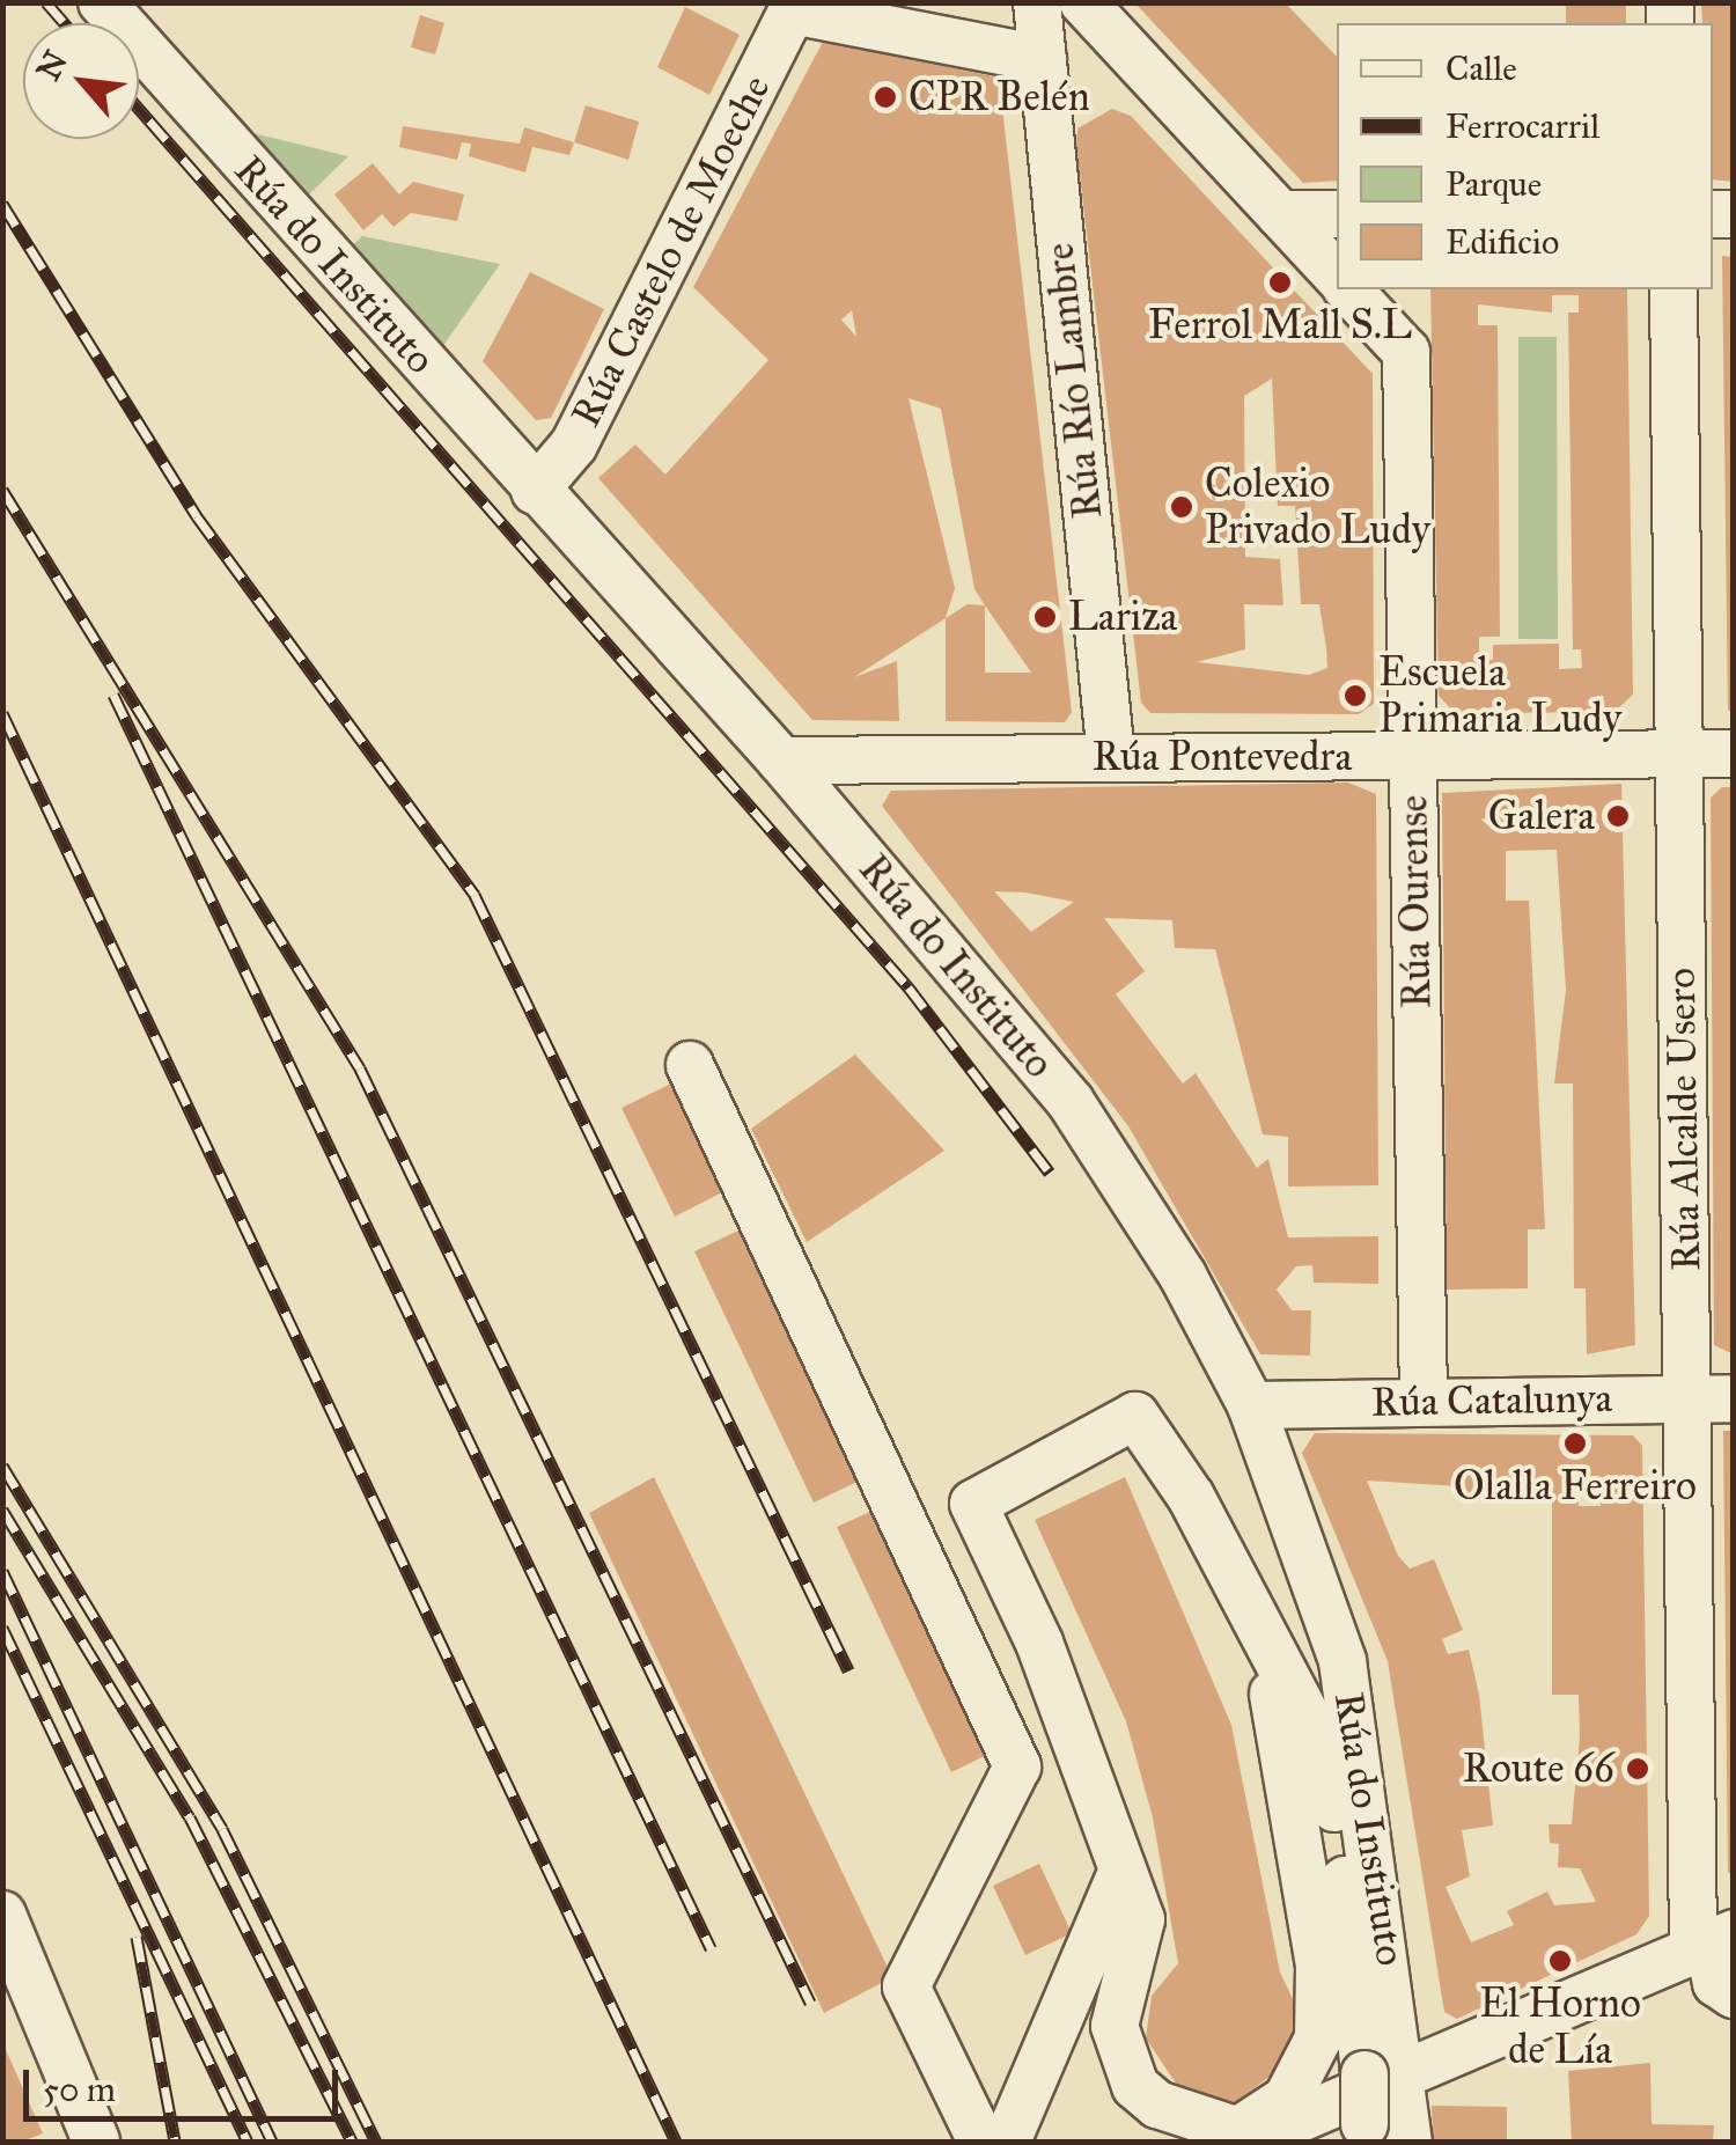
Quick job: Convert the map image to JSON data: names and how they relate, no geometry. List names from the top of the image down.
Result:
{
  "streets": {
    "street": [
      "Rúa Castelo de Moeche",
      "Rúa do Instituto",
      "Rúa Río Lambre",
      "Rúa Pontevedra",
      "Rúa Ourense",
      "Rúa Alcalde Usero",
      "Rúa Catalunya"
    ]
  },
  "crossings": [
    ["Rúa Castelo de Moeche", "Rúa do Instituto"],
    ["Rúa do Instituto", "Rúa Pontevedra"],
    ["Rúa do Instituto", "Rúa Catalunya"],
    ["Rúa Río Lambre", "Rúa Pontevedra"],
    ["Rúa Pontevedra", "Rúa Ourense"],
    ["Rúa Pontevedra", "Rúa Alcalde Usero"],
    ["Rúa Ourense", "Rúa Catalunya"],
    ["Rúa Alcalde Usero", "Rúa Catalunya"]
  ],
  "places": [
    "CPR Belén",
    "Ferrol Mall S.L",
    "Colexio Privado Ludy",
    "Lariza",
    "Escuela Primaria Ludy",
    "Galera",
    "Olalla Ferreiro",
    "Route 66",
    "El Horno de Lía"
  ],
  "legend": [
    "Calle",
    "Ferrocarril",
    "Parque",
    "Edificio"
  ],
  "scale_bar": "50 m",
  "north": "top left"
}
